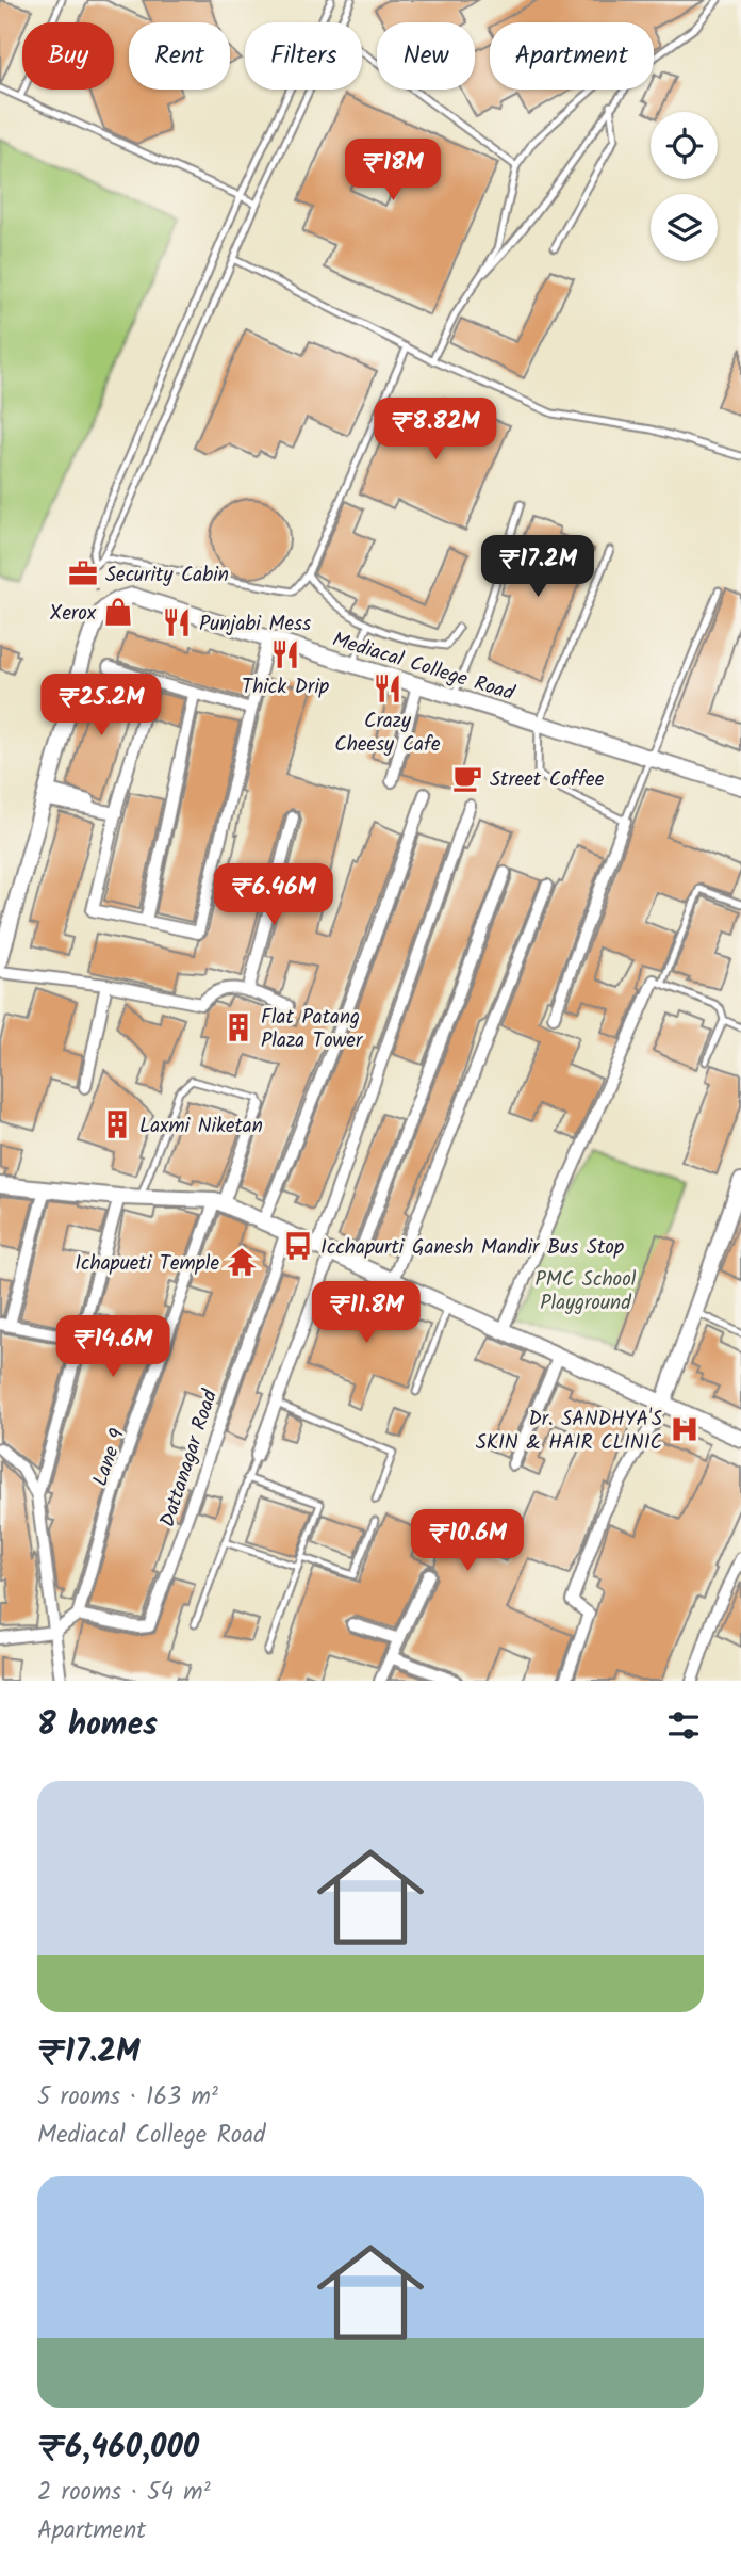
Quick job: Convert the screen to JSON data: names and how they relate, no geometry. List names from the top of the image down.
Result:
{
  "streets": {
    "street": ["Mediacal College Road", "Lane 9", "Dattanagar Road"]
  },
  "crossings": [
    ["Lane 9", "Dattanagar Road"]
  ],
  "parks": ["PMC School Playground"],
  "places": {
    "office": ["Security Cabin"],
    "shop": ["Xerox"],
    "restaurant": ["Punjabi Mess", "Thick Drip", "Crazy Cheesy Cafe"],
    "cafe": ["Street Coffee"],
    "building": ["Flat Patang Plaza Tower", "Laxmi Niketan"],
    "bus stop": ["Icchapurti Ganesh Mandir Bus Stop"],
    "temple": ["Ichapueti Temple"],
    "hospital": ["Dr. SANDHYA'S SKIN & HAIR CLINIC"]
  },
  "page": {
    "chip": [
      "Buy",
      "Rent",
      "Filters",
      "New",
      "Apartment"
    ],
    "price": [
      "₹18M",
      "₹8.82M",
      "₹17.2M",
      "₹25.2M",
      "₹6.46M",
      "₹11.8M",
      "₹14.6M",
      "₹10.6M"
    ],
    "heading": "8 homes",
    "list": [
      {
        "name": "₹17.2M",
        "note": "5 rooms · 163 m² · Mediacal College Road"
      },
      {
        "name": "₹6,460,000",
        "note": "2 rooms · 54 m² · Apartment"
      }
    ]
  }
}
